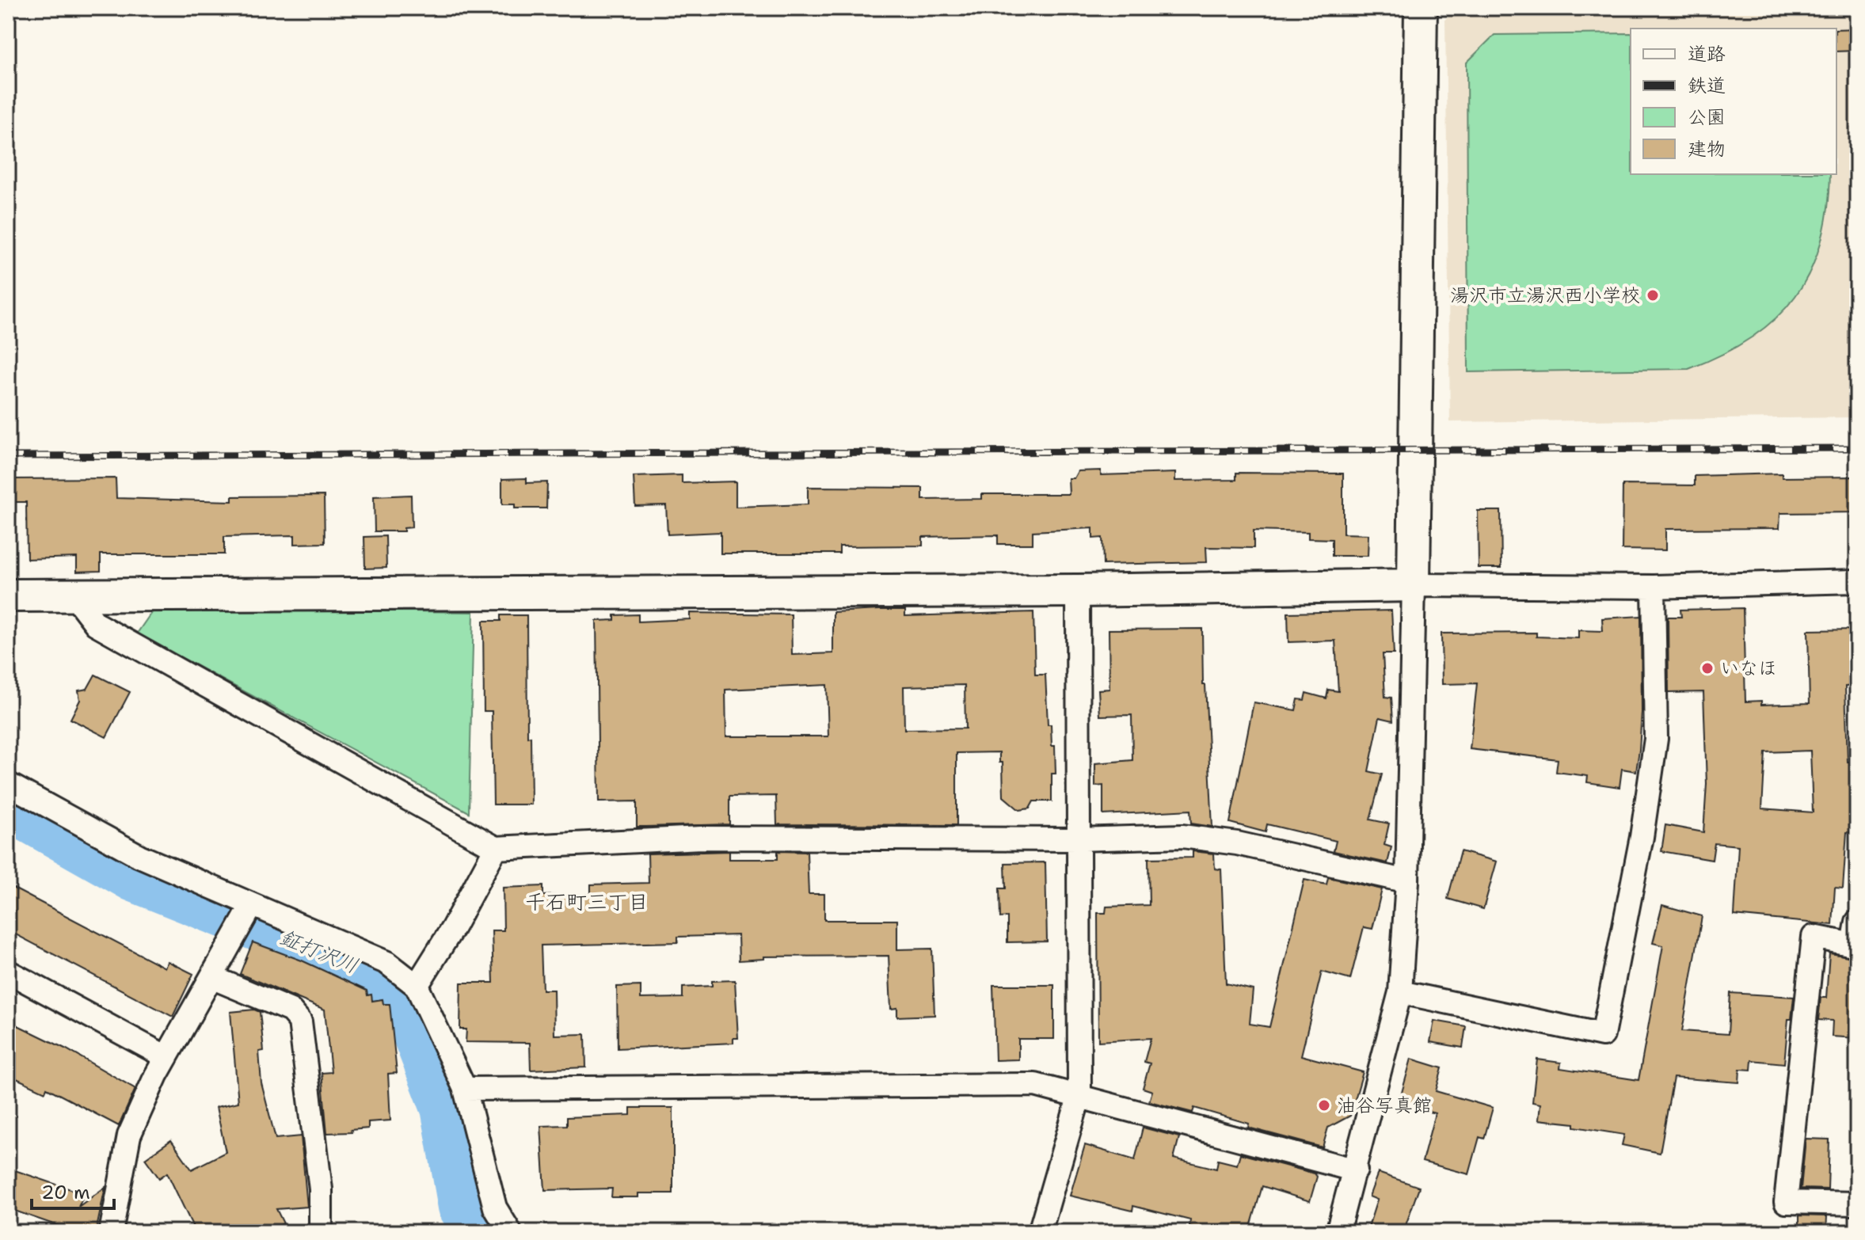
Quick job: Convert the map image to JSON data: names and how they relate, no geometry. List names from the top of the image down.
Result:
{
  "districts": ["千石町三丁目"],
  "water": ["鉦打沢川"],
  "places": ["湯沢市立湯沢西小学校", "いなほ", "油谷写真館"],
  "legend": [
    "道路",
    "鉄道",
    "公園",
    "建物"
  ],
  "scale_bar": "20 m"
}
